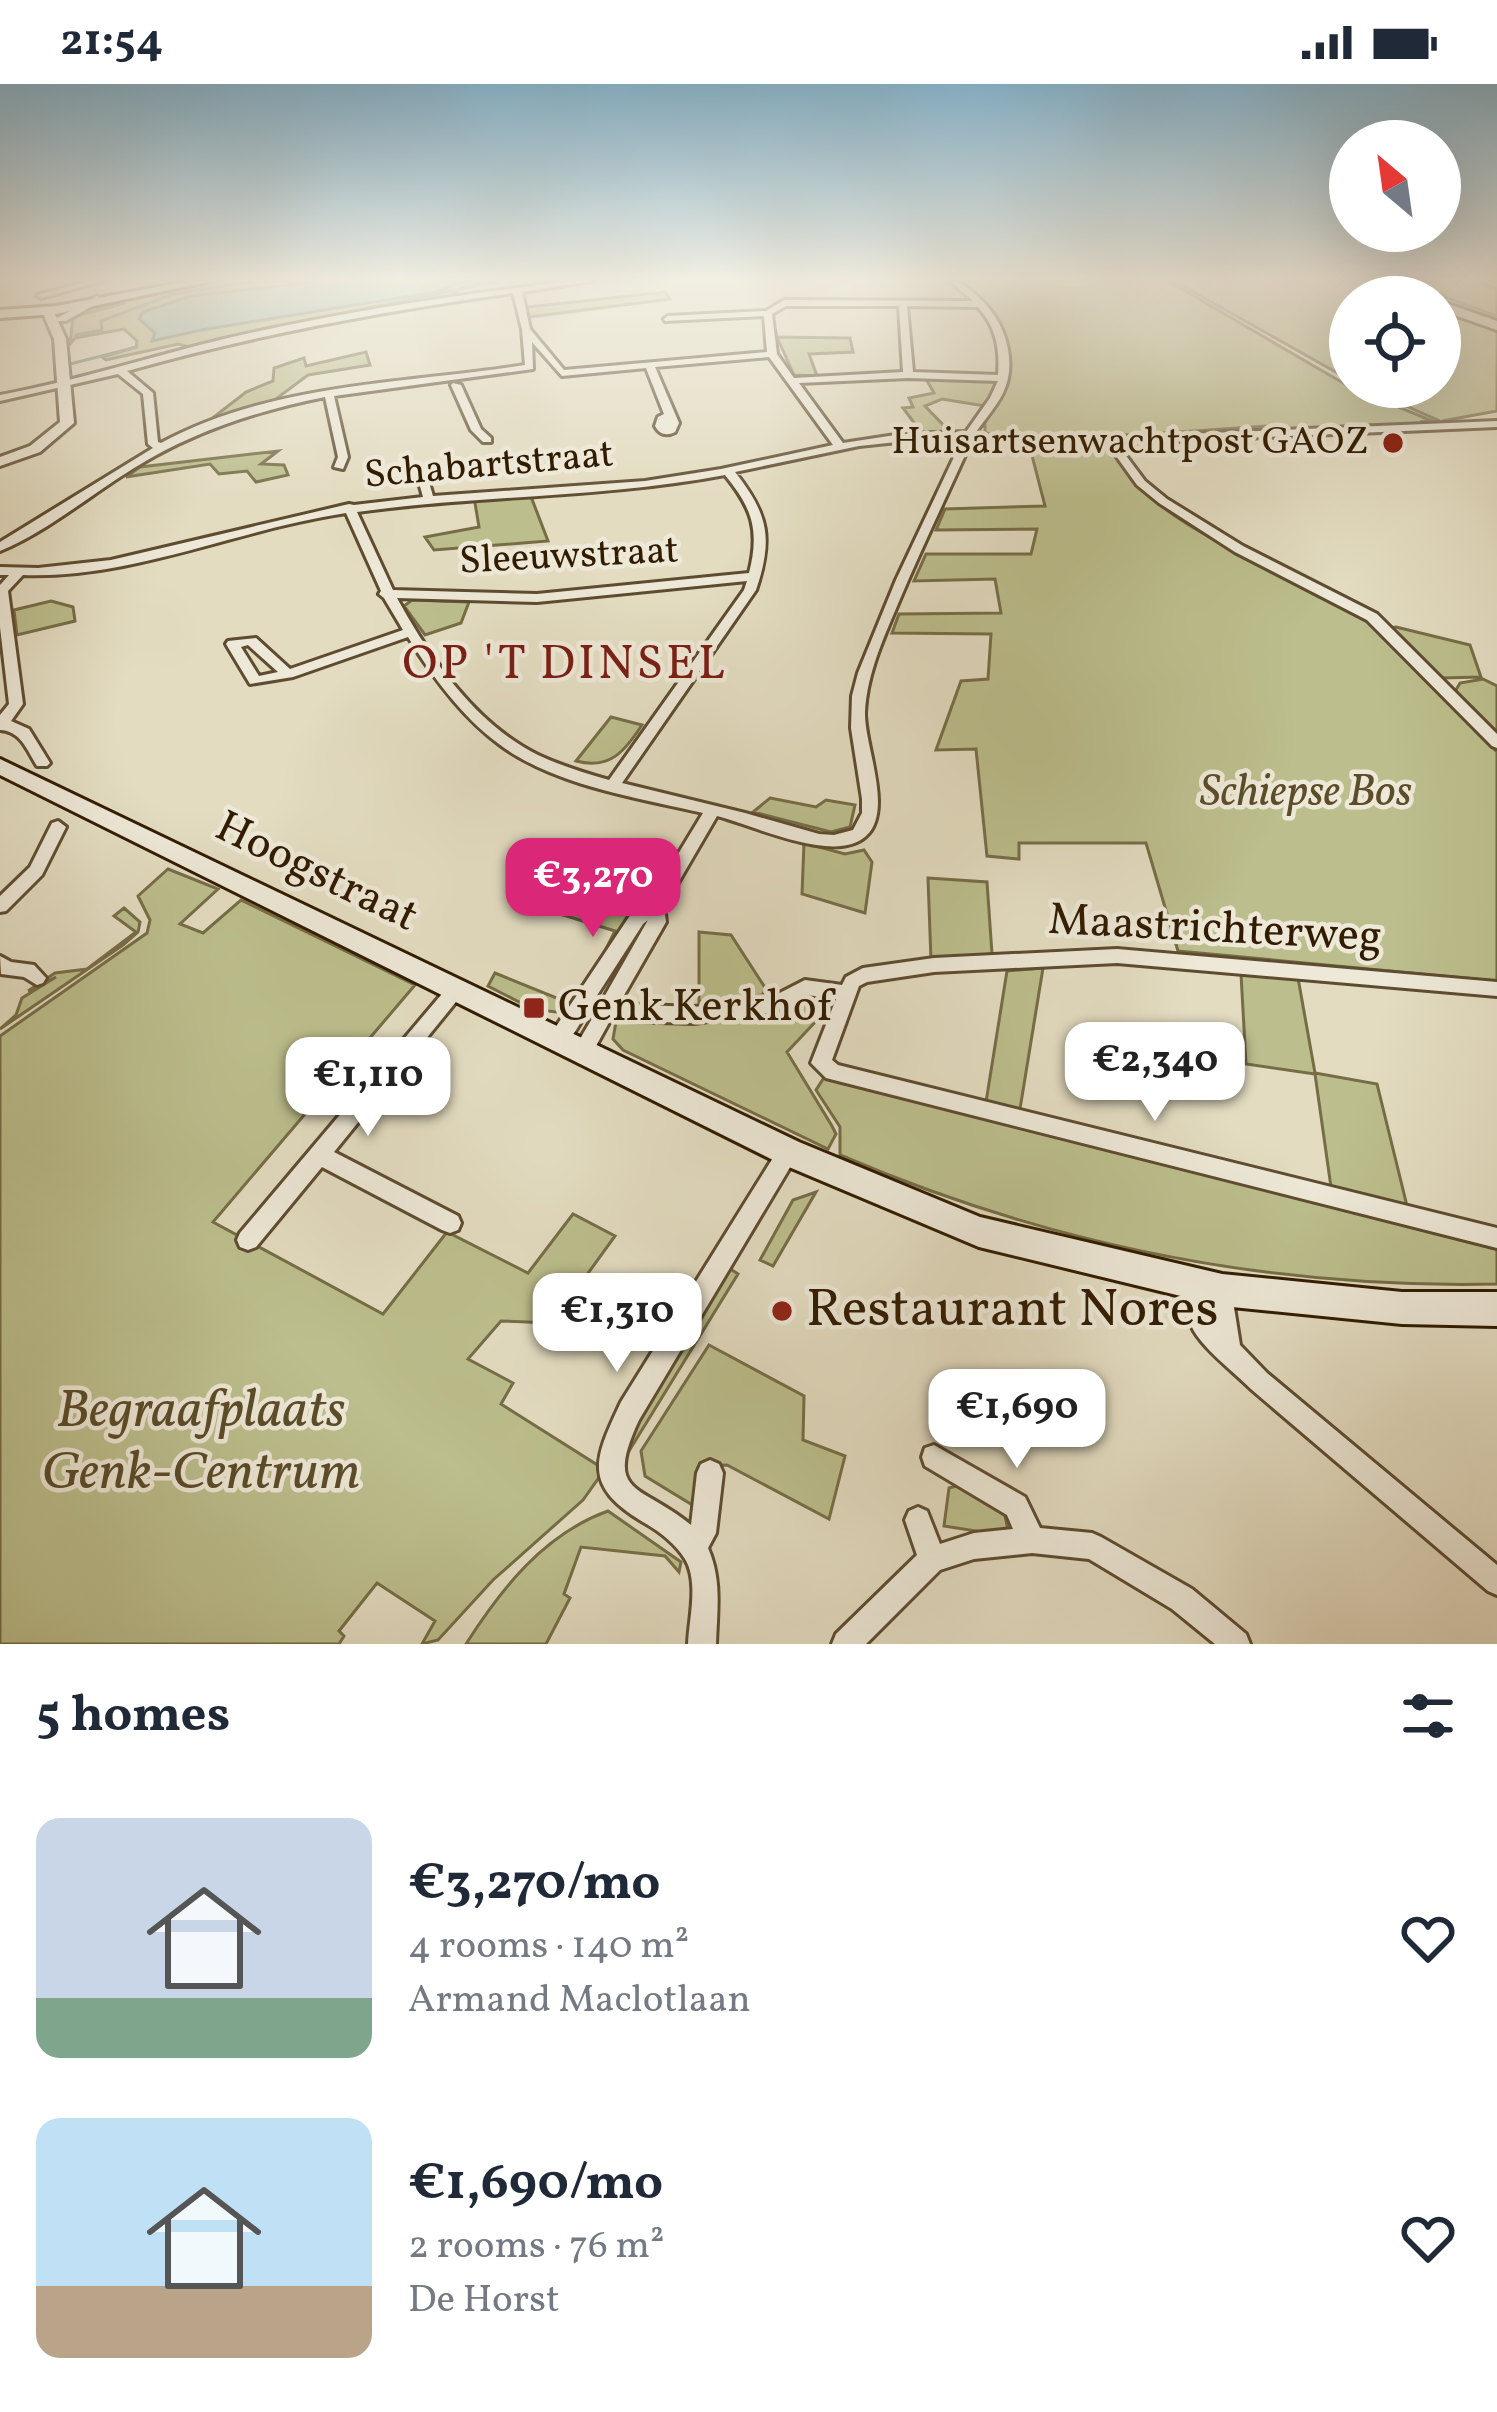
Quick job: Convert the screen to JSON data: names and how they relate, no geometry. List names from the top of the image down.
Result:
{
  "streets": {
    "main road": ["Hoogstraat"],
    "street": ["Schabartstraat", "Sleeuwstraat", "Maastrichterweg"]
  },
  "districts": ["OP 'T DINSEL"],
  "parks": ["Schiepse Bos", "Begraafplaats Genk-Centrum"],
  "places": {
    "other": ["Huisartsenwachtpost GAOZ", "Restaurant Nores"],
    "transit": ["Genk Kerkhof"]
  },
  "north": "top left",
  "page": {
    "status": "21:54",
    "price": [
      "€3,270",
      "€2,340",
      "€1,110",
      "€1,310",
      "€1,690"
    ],
    "heading": "5 homes",
    "list": [
      {
        "name": "€3,270/mo",
        "note": "4 rooms · 140 m² · Armand Maclotlaan"
      },
      {
        "name": "€1,690/mo",
        "note": "2 rooms · 76 m² · De Horst"
      }
    ]
  }
}
